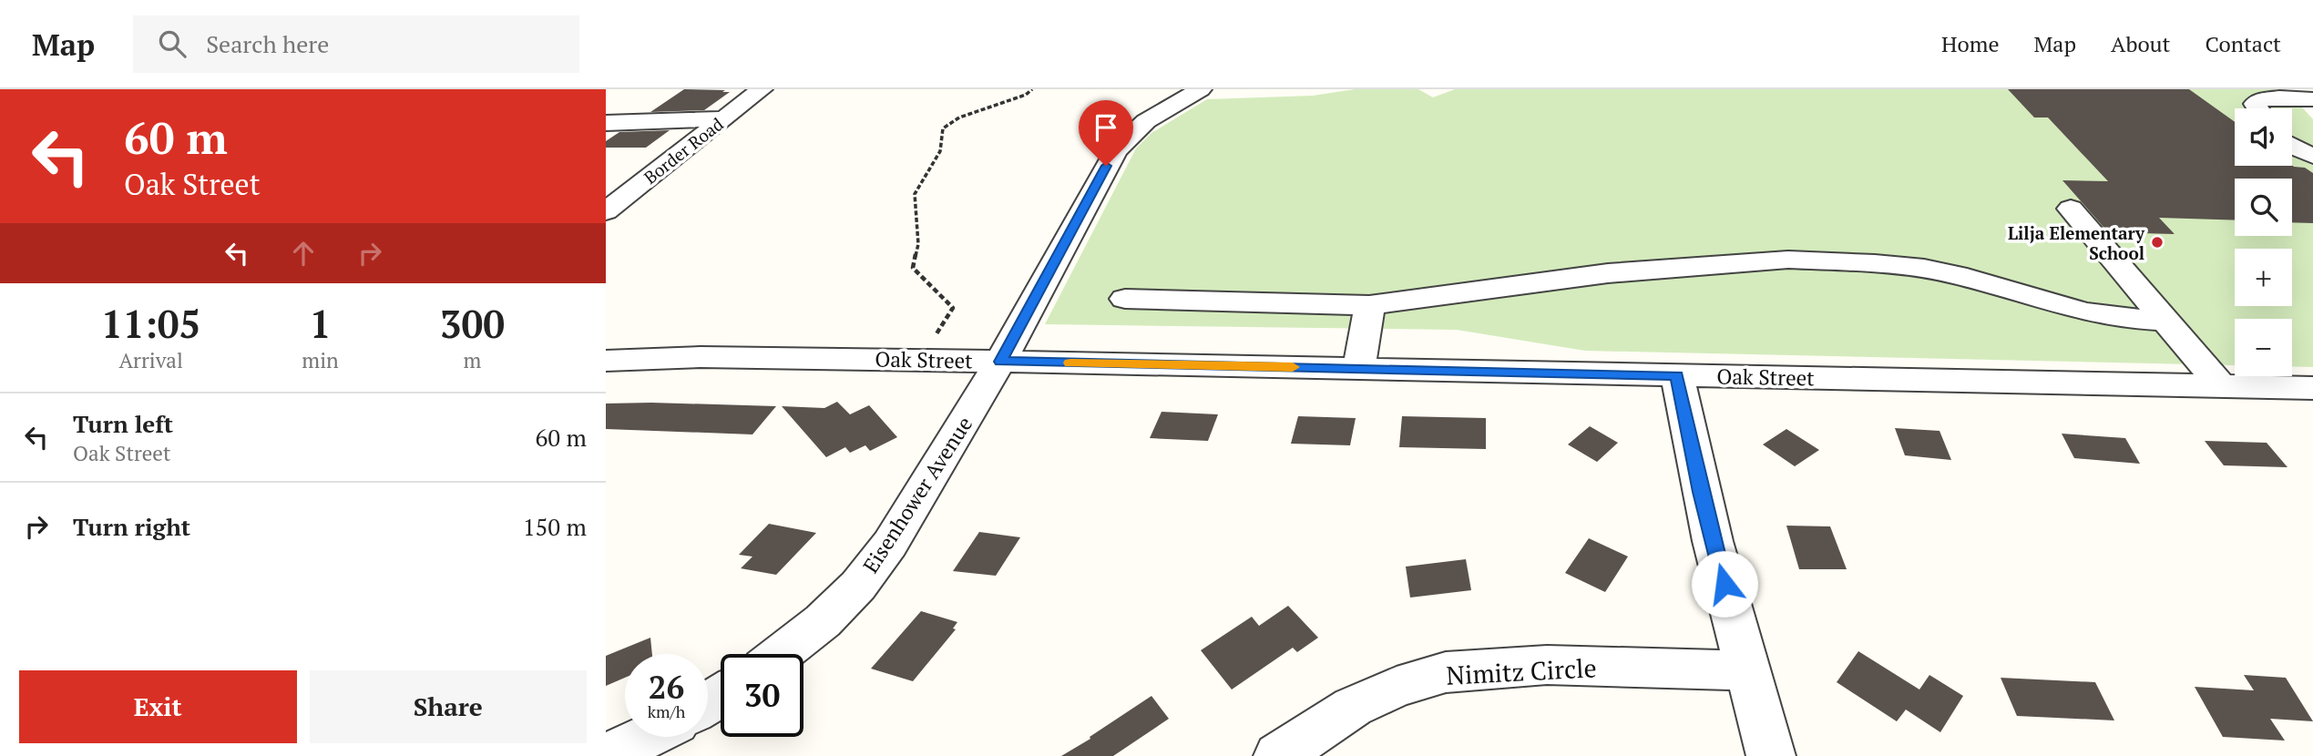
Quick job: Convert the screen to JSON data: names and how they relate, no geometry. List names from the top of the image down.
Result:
{
  "streets": {
    "street": [
      "Border Road",
      "Oak Street",
      "Eisenhower Avenue",
      "Nimitz Circle"
    ]
  },
  "crossings": [
    ["Oak Street", "Eisenhower Avenue"]
  ],
  "places": ["Lilja Elementary School"],
  "page": {
    "header": "Map",
    "search": "Search here",
    "nav": [
      "Home",
      "Map",
      "About",
      "Contact"
    ],
    "turn": ["60 m", "Oak Street"],
    "map_buttons": ["+", "−"],
    "eta": [
      "11:05",
      "Arrival",
      "1",
      "min",
      "300",
      "m"
    ],
    "list": [
      {
        "name": "Turn left",
        "note": "Oak Street",
        "value": "60 m"
      },
      {
        "name": "Turn right",
        "value": "150 m"
      }
    ],
    "speed": "26 km/h",
    "limit": "30",
    "buttons": ["Exit", "Share"]
  }
}
